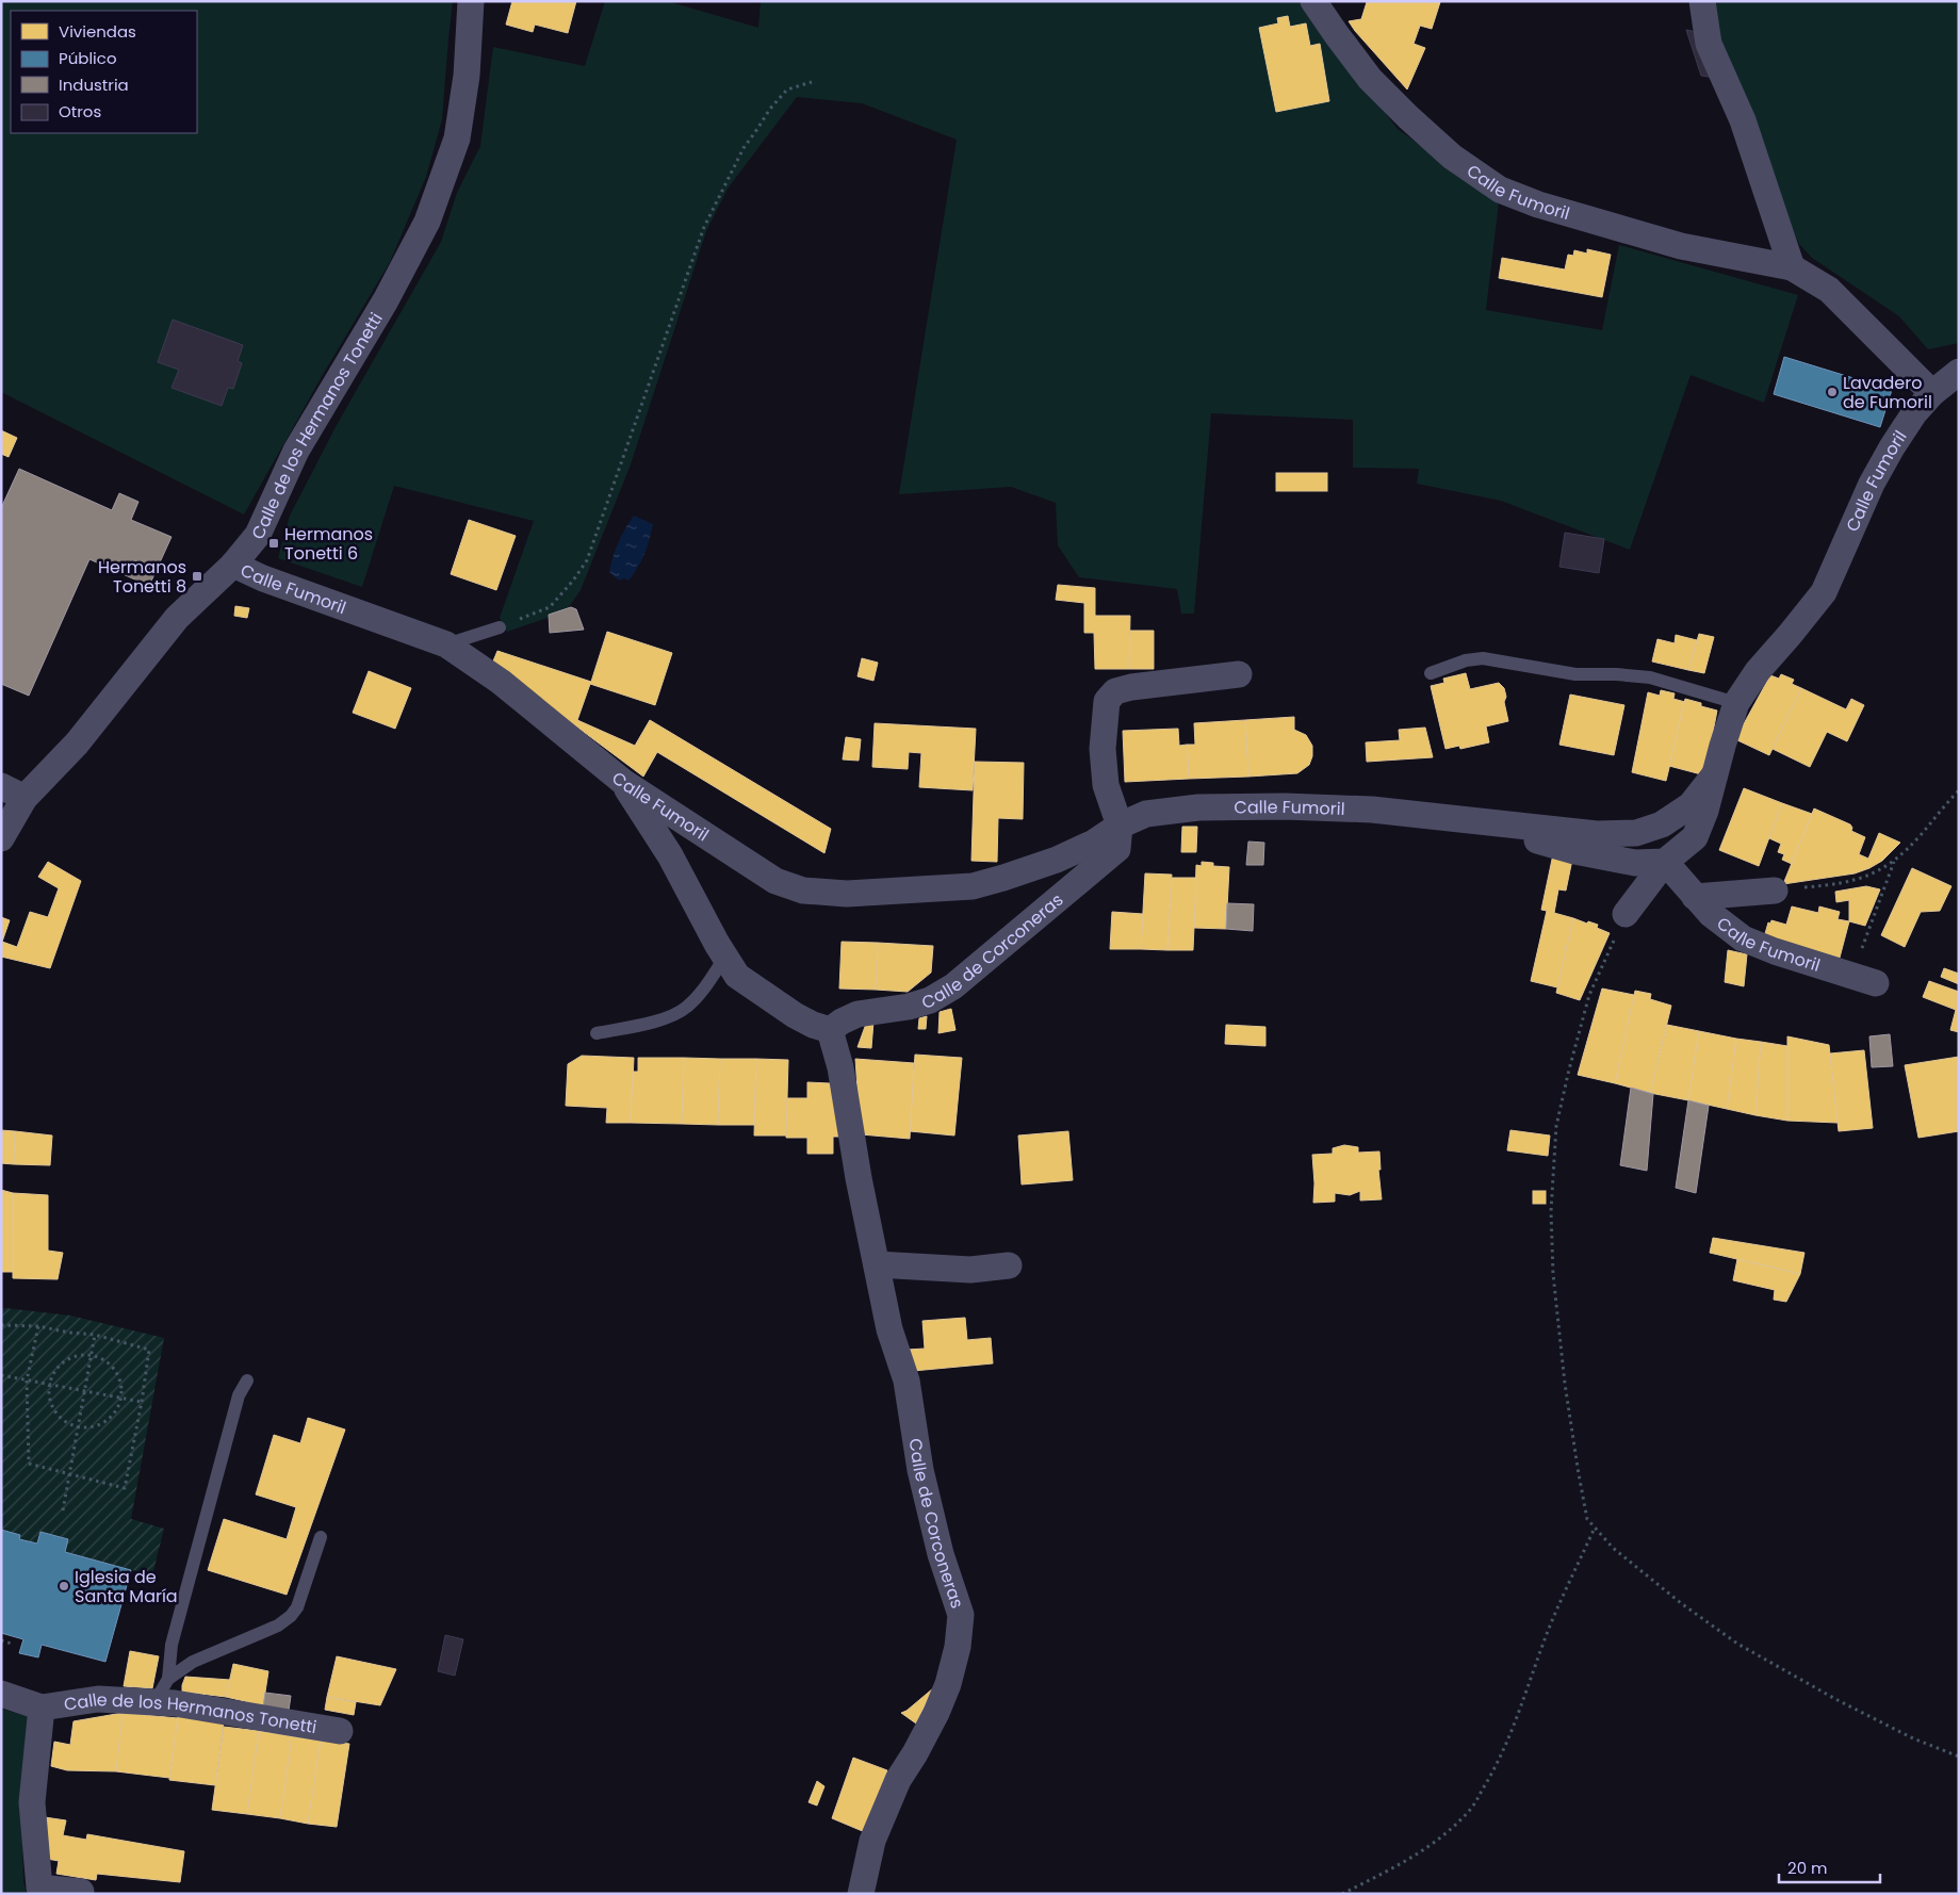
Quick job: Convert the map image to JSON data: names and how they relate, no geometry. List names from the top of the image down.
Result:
{
  "streets": {
    "street": ["Calle Fumoril", "Calle de los Hermanos Tonetti", "Calle de Corconeras"]
  },
  "crossings": [
    ["Calle Fumoril", "Calle de los Hermanos Tonetti"],
    ["Calle Fumoril", "Calle de Corconeras"]
  ],
  "places": {
    "other": ["Lavadero de Fumoril", "Iglesia de Santa María"],
    "transit": ["Hermanos Tonetti 6", "Hermanos Tonetti 8"]
  },
  "legend": [
    "Viviendas",
    "Público",
    "Industria",
    "Otros"
  ],
  "scale_bar": "20 m"
}
